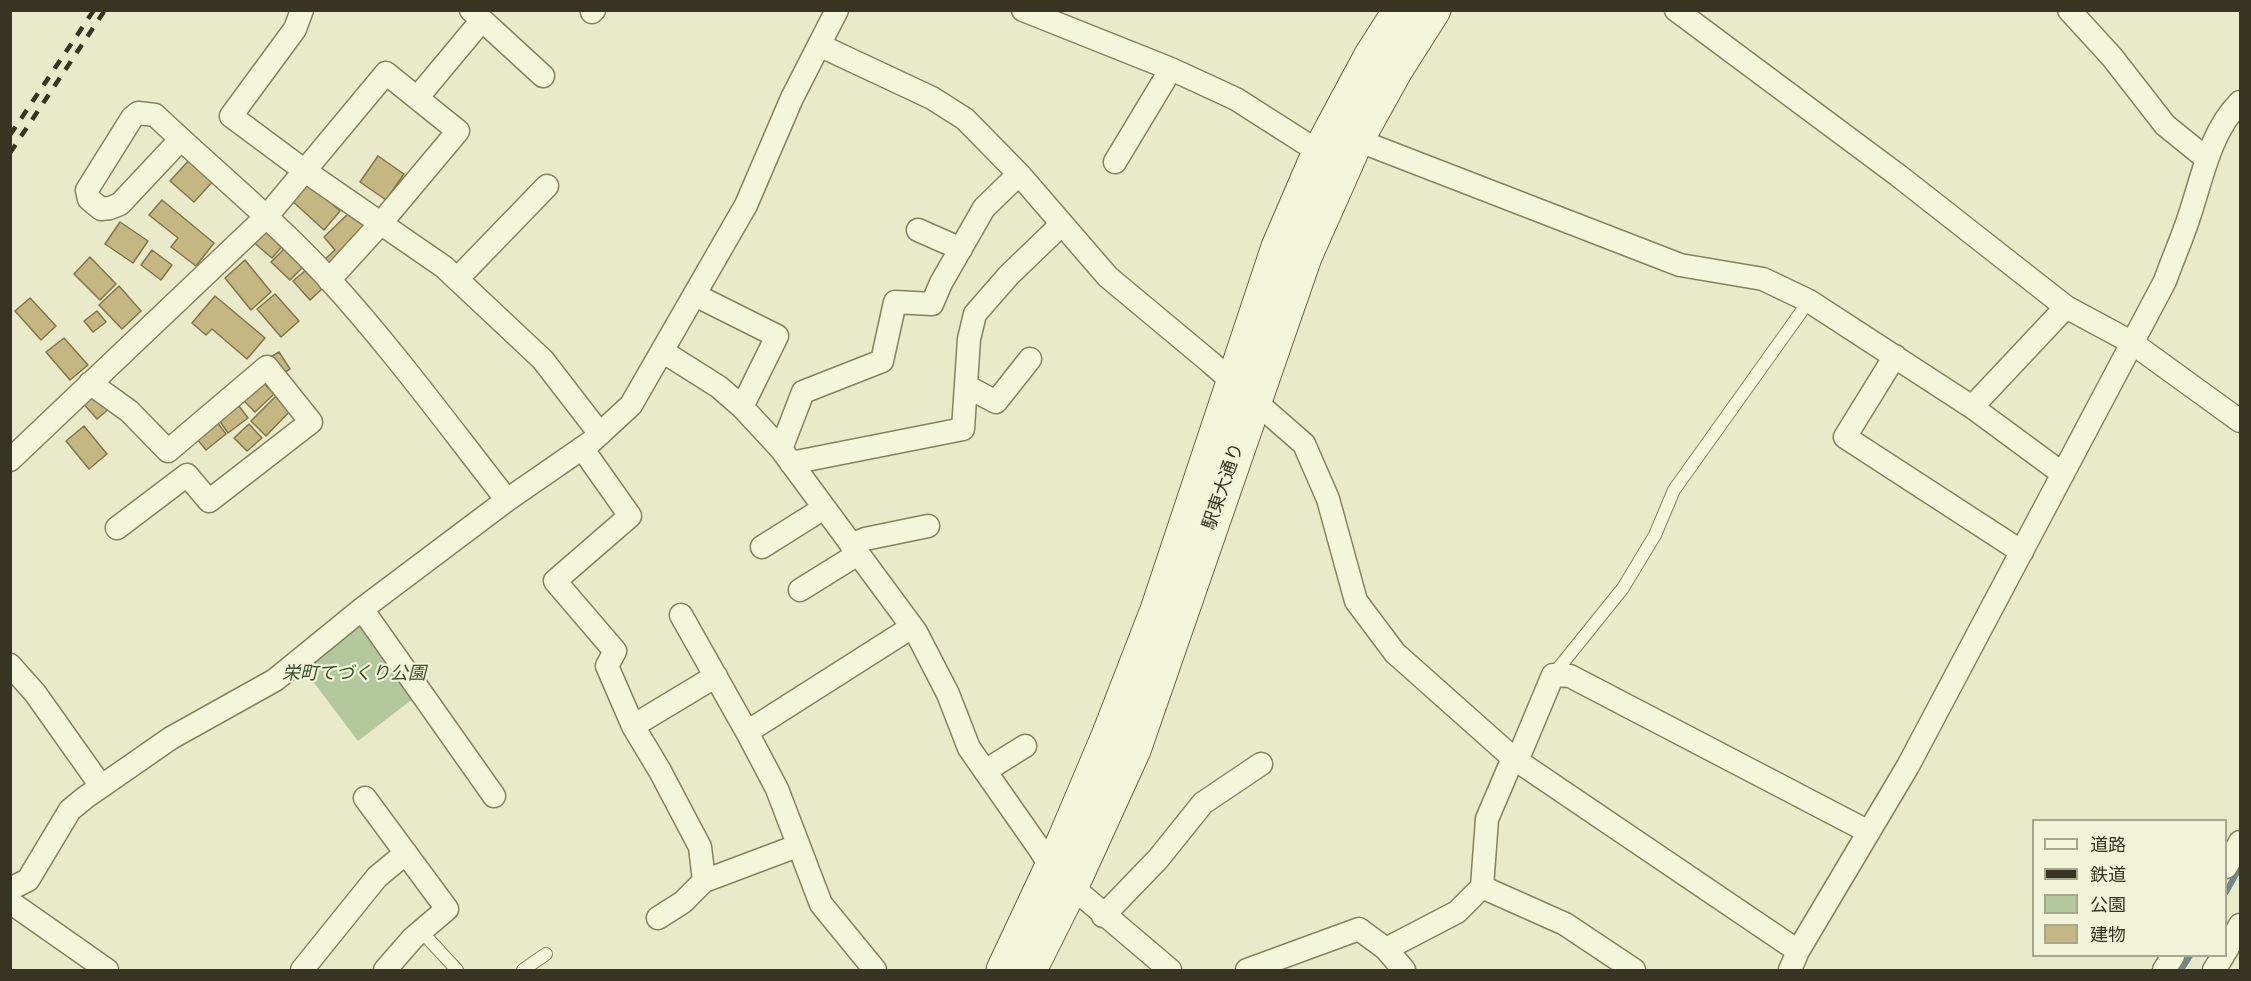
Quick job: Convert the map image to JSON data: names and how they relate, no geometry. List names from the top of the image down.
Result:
{
  "streets": {
    "street": ["駅東大通り"]
  },
  "parks": ["栄町てづくり公園"],
  "legend": [
    "道路",
    "鉄道",
    "公園",
    "建物"
  ]
}
